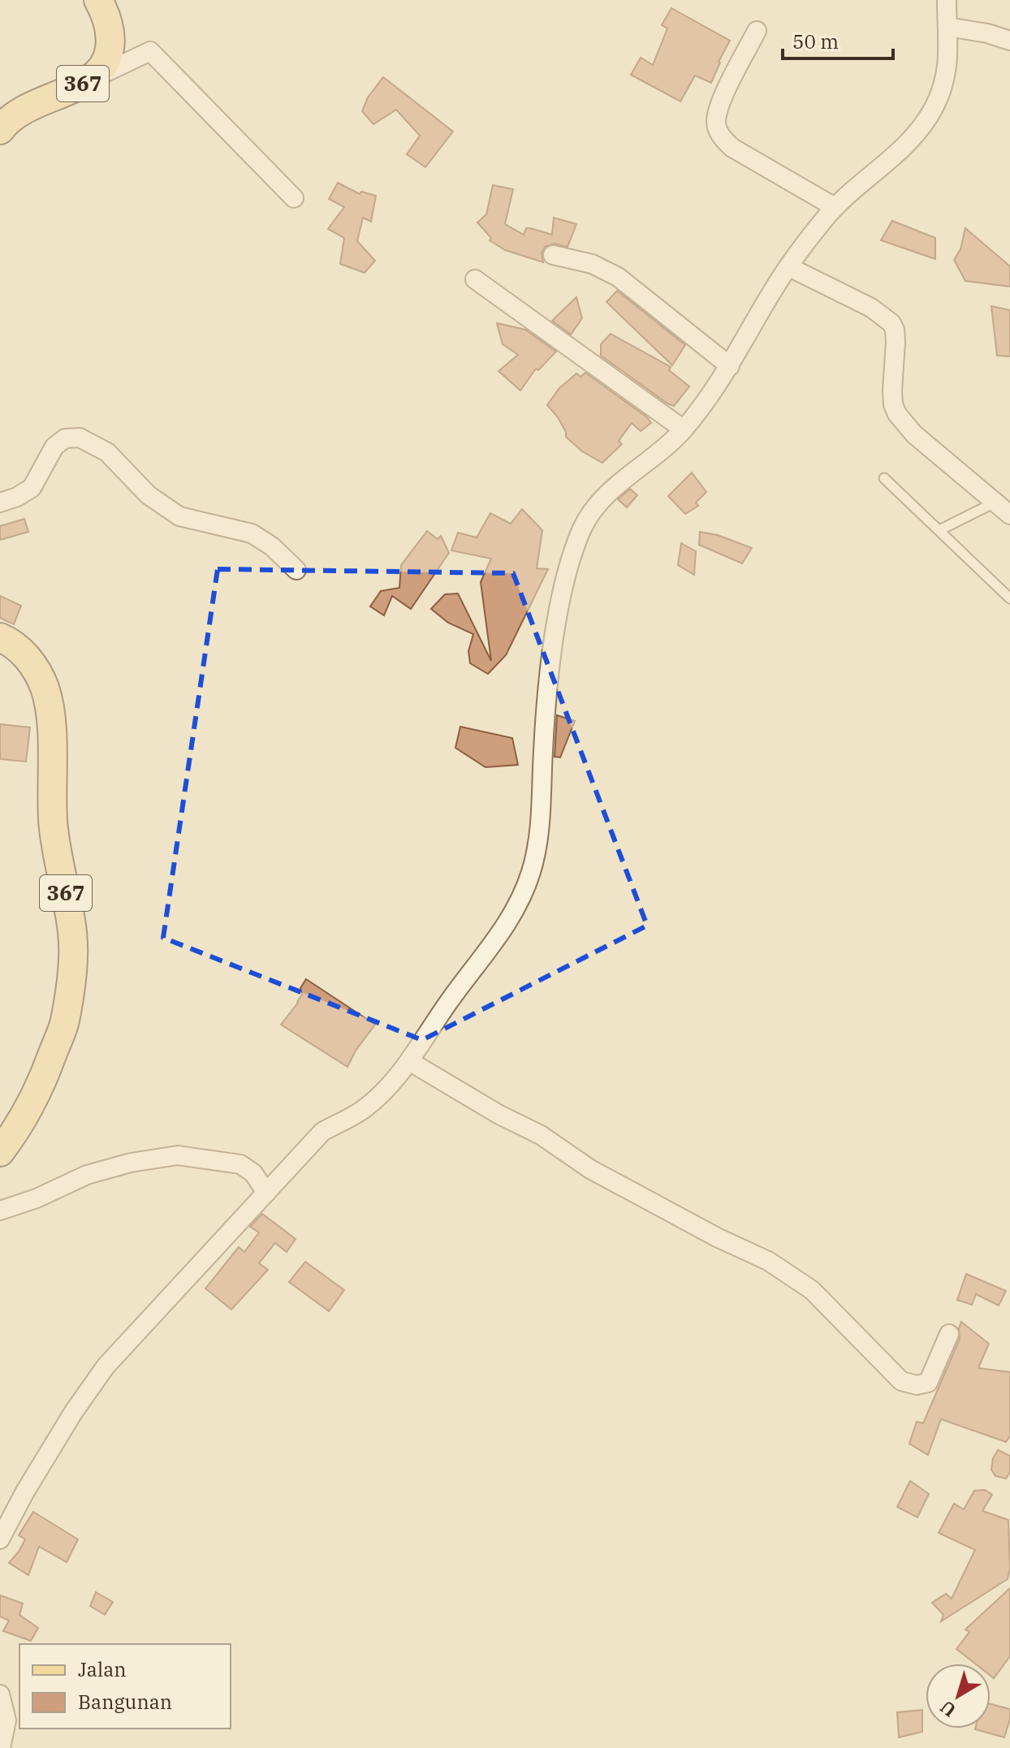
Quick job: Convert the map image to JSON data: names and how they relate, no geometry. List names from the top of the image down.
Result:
{
  "streets": {
    "main road": ["367"]
  },
  "legend": ["Jalan", "Bangunan"],
  "scale_bar": "50 m",
  "north": "bottom left"
}
